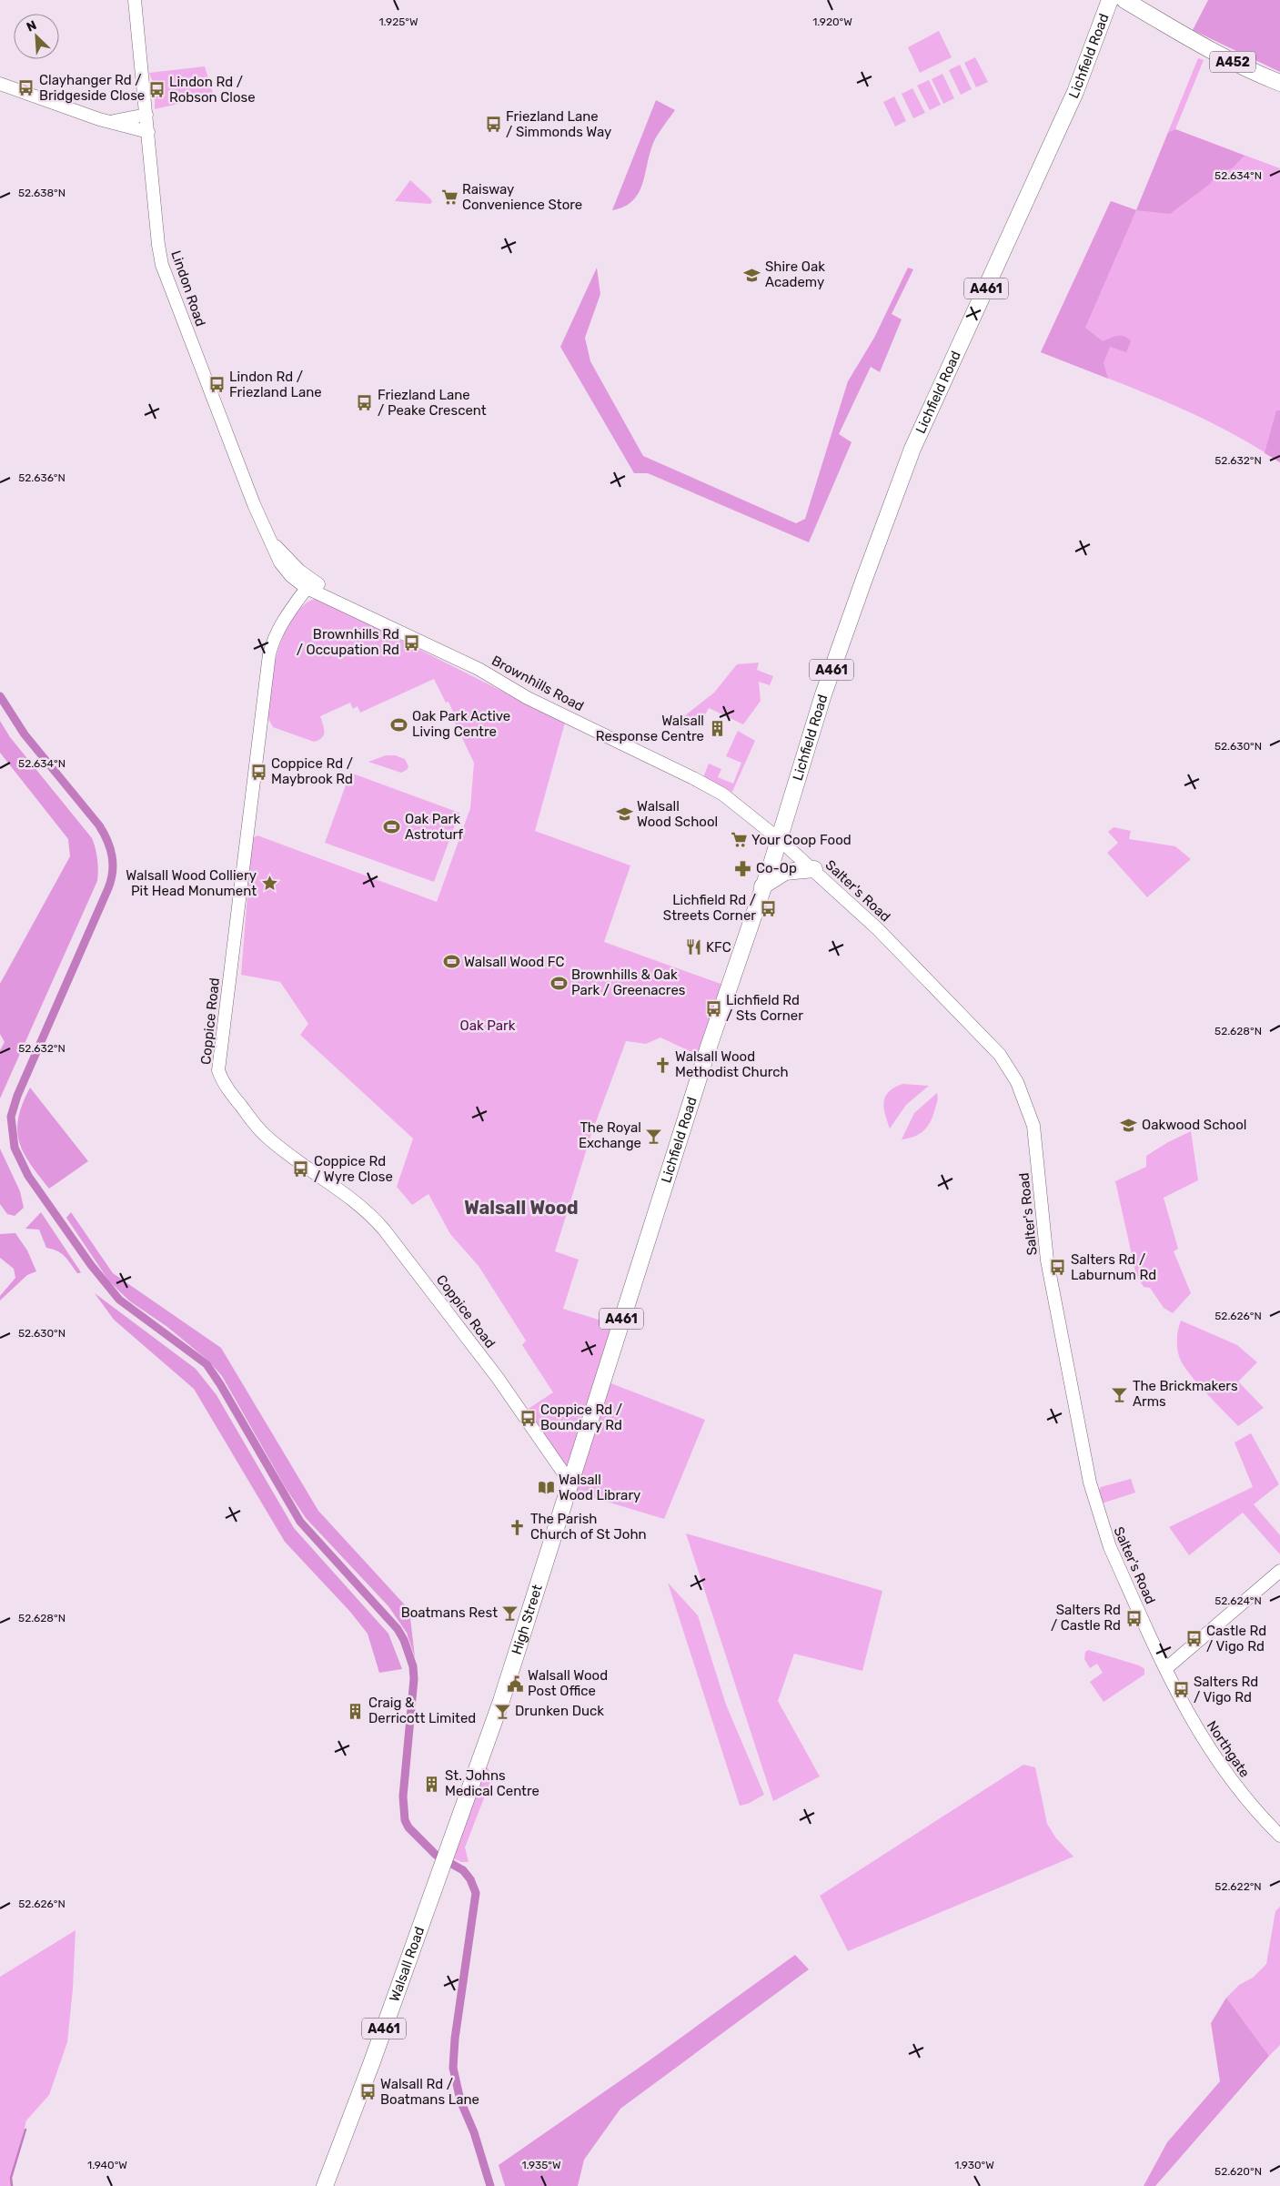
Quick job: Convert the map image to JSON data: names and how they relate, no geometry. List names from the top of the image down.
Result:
{
  "streets": {
    "highway": [
      "Lichfield Road",
      "A452",
      "A461",
      "High Street",
      "Walsall Road"
    ],
    "main road": [
      "Lindon Road",
      "Brownhills Road",
      "Salter's Road",
      "Coppice Road",
      "Northgate"
    ]
  },
  "crossings": [
    ["Lichfield Road", "Brownhills Road"],
    ["Lichfield Road", "Salter's Road"],
    ["Lichfield Road", "Coppice Road"],
    ["Lichfield Road", "High Street"],
    ["Lindon Road", "Brownhills Road"],
    ["Lindon Road", "Coppice Road"],
    ["Brownhills Road", "Salter's Road"],
    ["Brownhills Road", "Coppice Road"],
    ["Salter's Road", "Northgate"],
    ["Coppice Road", "High Street"],
    ["High Street", "Walsall Road"]
  ],
  "districts": ["Walsall Wood"],
  "parks": ["Oak Park"],
  "places": {
    "bus stop": [
      "Clayhanger Rd / Bridgeside Close",
      "Lindon Rd / Robson Close",
      "Friezland Lane / Simmonds Way",
      "Lindon Rd / Friezland Lane",
      "Friezland Lane / Peake Crescent",
      "Brownhills Rd / Occupation Rd",
      "Coppice Rd / Maybrook Rd",
      "Lichfield Rd / Streets Corner",
      "Lichfield Rd / Sts Corner",
      "Coppice Rd / Wyre Close",
      "Salters Rd / Laburnum Rd",
      "Coppice Rd / Boundary Rd",
      "Salters Rd / Castle Rd",
      "Castle Rd / Vigo Rd",
      "Salters Rd / Vigo Rd",
      "Walsall Rd / Boatmans Lane"
    ],
    "supermarket": ["Raisway Convenience Store", "Your Coop Food"],
    "school or university": ["Shire Oak Academy", "Walsall Wood School", "Oakwood School"],
    "sports": [
      "Oak Park Active Living Centre",
      "Oak Park Astroturf",
      "Walsall Wood FC",
      "Brownhills & Oak Park / Greenacres"
    ],
    "building": ["Walsall Response Centre", "Craig & Derricott Limited", "St. Johns Medical Centre"],
    "pharmacy": ["Co-Op"],
    "place": ["Walsall Wood Colliery Pit Head Monument"],
    "restaurant": ["KFC"],
    "church": ["Walsall Wood Methodist Church", "The Parish Church of St John"],
    "bar": [
      "The Royal Exchange",
      "The Brickmakers Arms",
      "Boatmans Rest",
      "Drunken Duck"
    ],
    "library": ["Walsall Wood Library"],
    "public building": ["Walsall Wood Post Office"]
  },
  "north": "top left",
  "coordinates": [
    "1.925°W",
    "1.920°W",
    "52.634°N",
    "52.638°N",
    "52.632°N",
    "52.636°N",
    "52.630°N",
    "52.628°N",
    "52.626°N",
    "52.624°N",
    "52.622°N",
    "1.940°W",
    "1.935°W",
    "1.930°W",
    "52.620°N"
  ]
}
